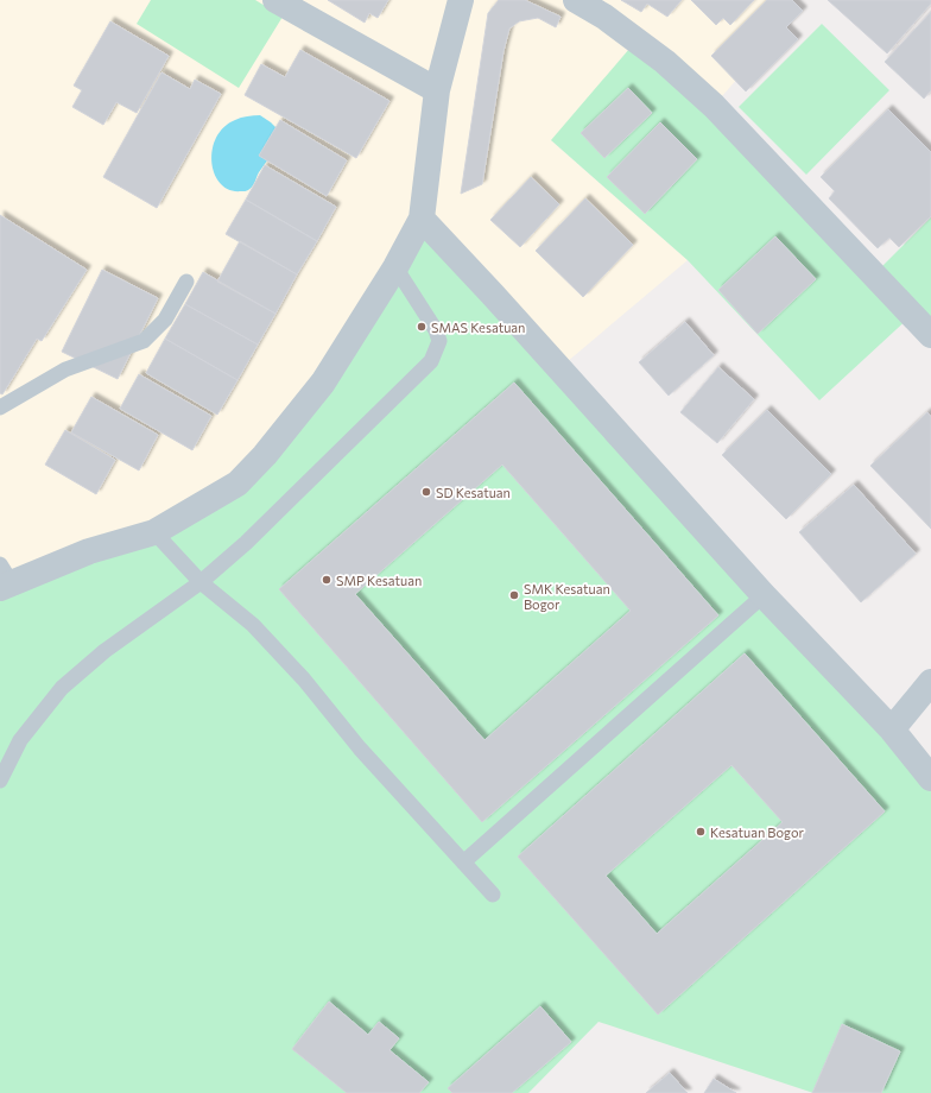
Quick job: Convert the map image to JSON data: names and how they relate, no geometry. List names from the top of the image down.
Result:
{
  "places": [
    "SMAS Kesatuan",
    "SD Kesatuan",
    "SMP Kesatuan",
    "SMK Kesatuan Bogor",
    "Kesatuan Bogor"
  ]
}
